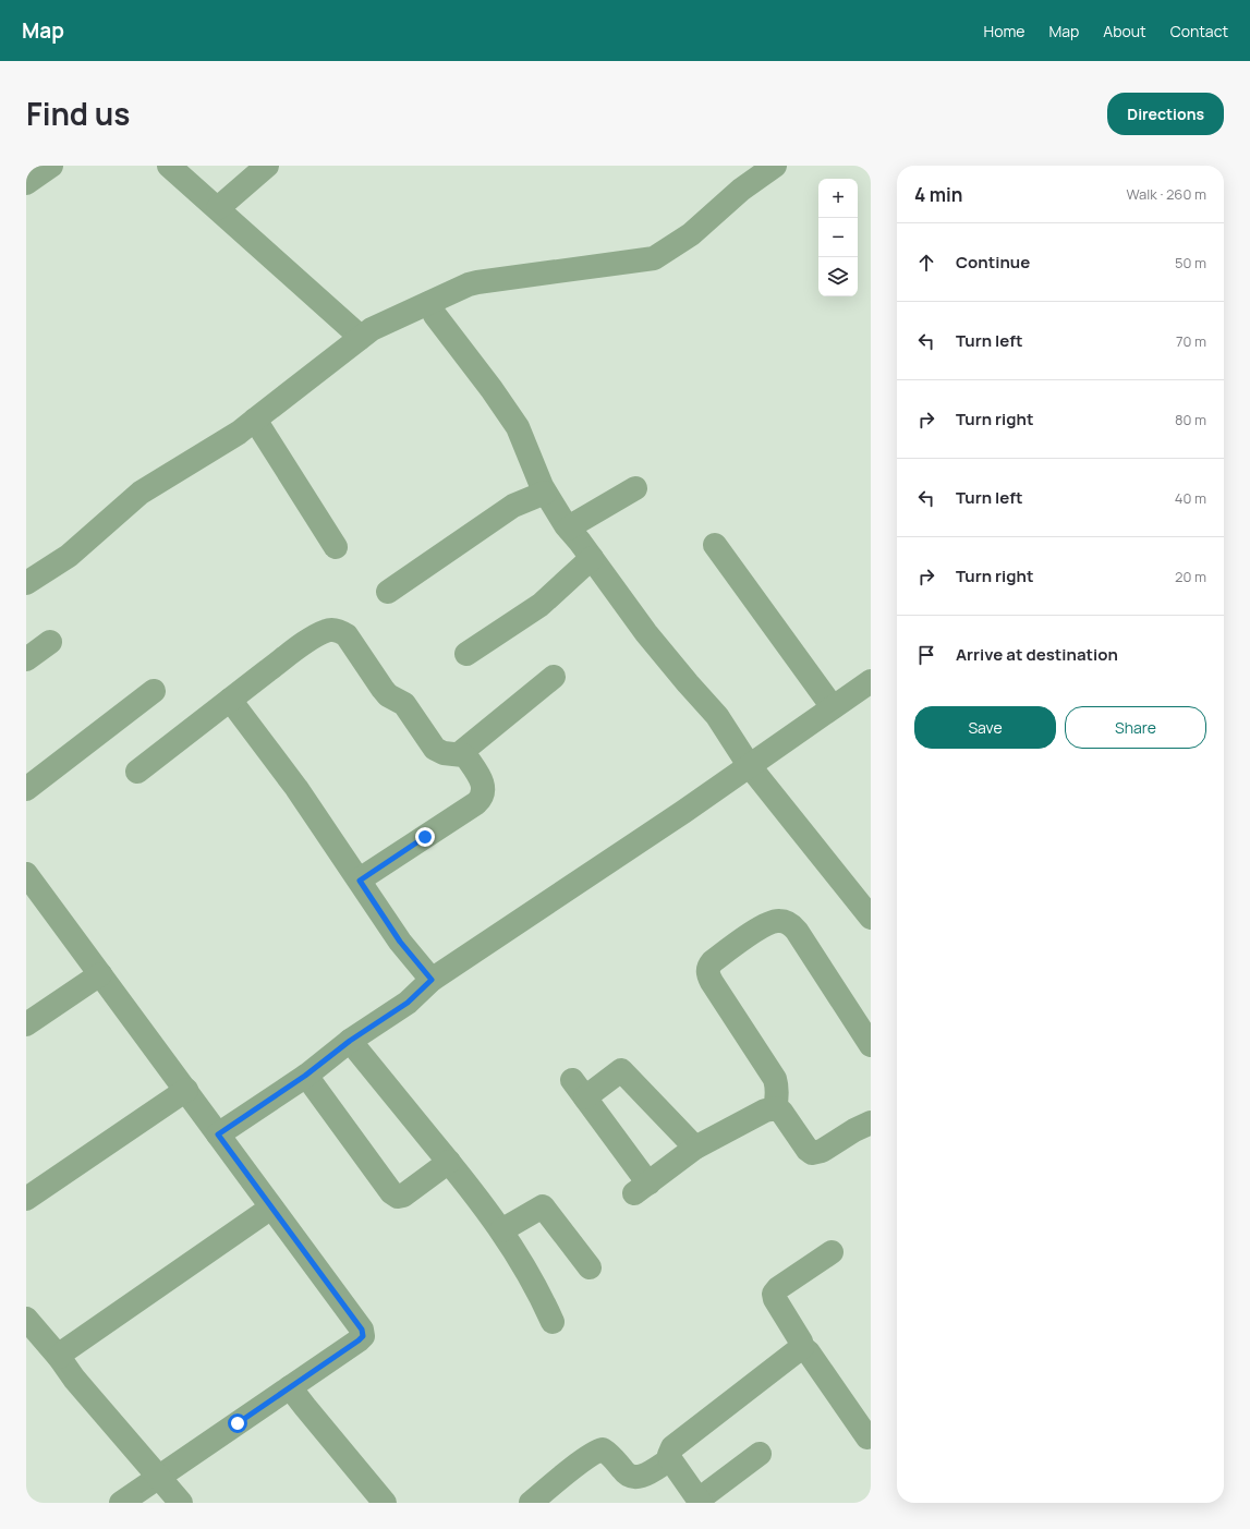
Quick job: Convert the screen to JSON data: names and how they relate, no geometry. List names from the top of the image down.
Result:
{
  "page": {
    "header": "Map",
    "nav": [
      "Home",
      "Map",
      "About",
      "Contact"
    ],
    "title": "Find us",
    "buttons": [
      "Directions",
      ["Save", "Share"]
    ],
    "heading": ["4 min", "Walk · 260 m"],
    "map_buttons": ["+", "−"],
    "list": [
      ["Continue", "50 m"],
      ["Turn left", "70 m"],
      ["Turn right", "80 m"],
      ["Turn left", "40 m"],
      ["Turn right", "20 m"],
      "Arrive at destination"
    ]
  }
}
